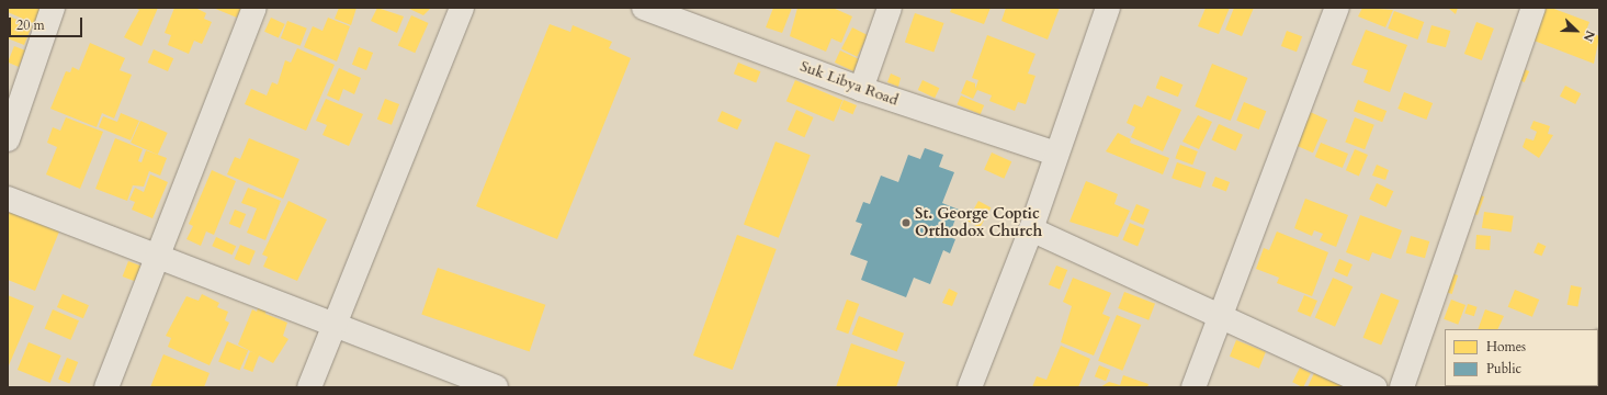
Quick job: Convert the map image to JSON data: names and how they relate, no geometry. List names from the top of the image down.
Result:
{
  "streets": {
    "street": ["Suk Libya Road"]
  },
  "places": ["St. George Coptic Orthodox Church"],
  "legend": ["Homes", "Public"],
  "scale_bar": "20 m",
  "north": "bottom right"
}
